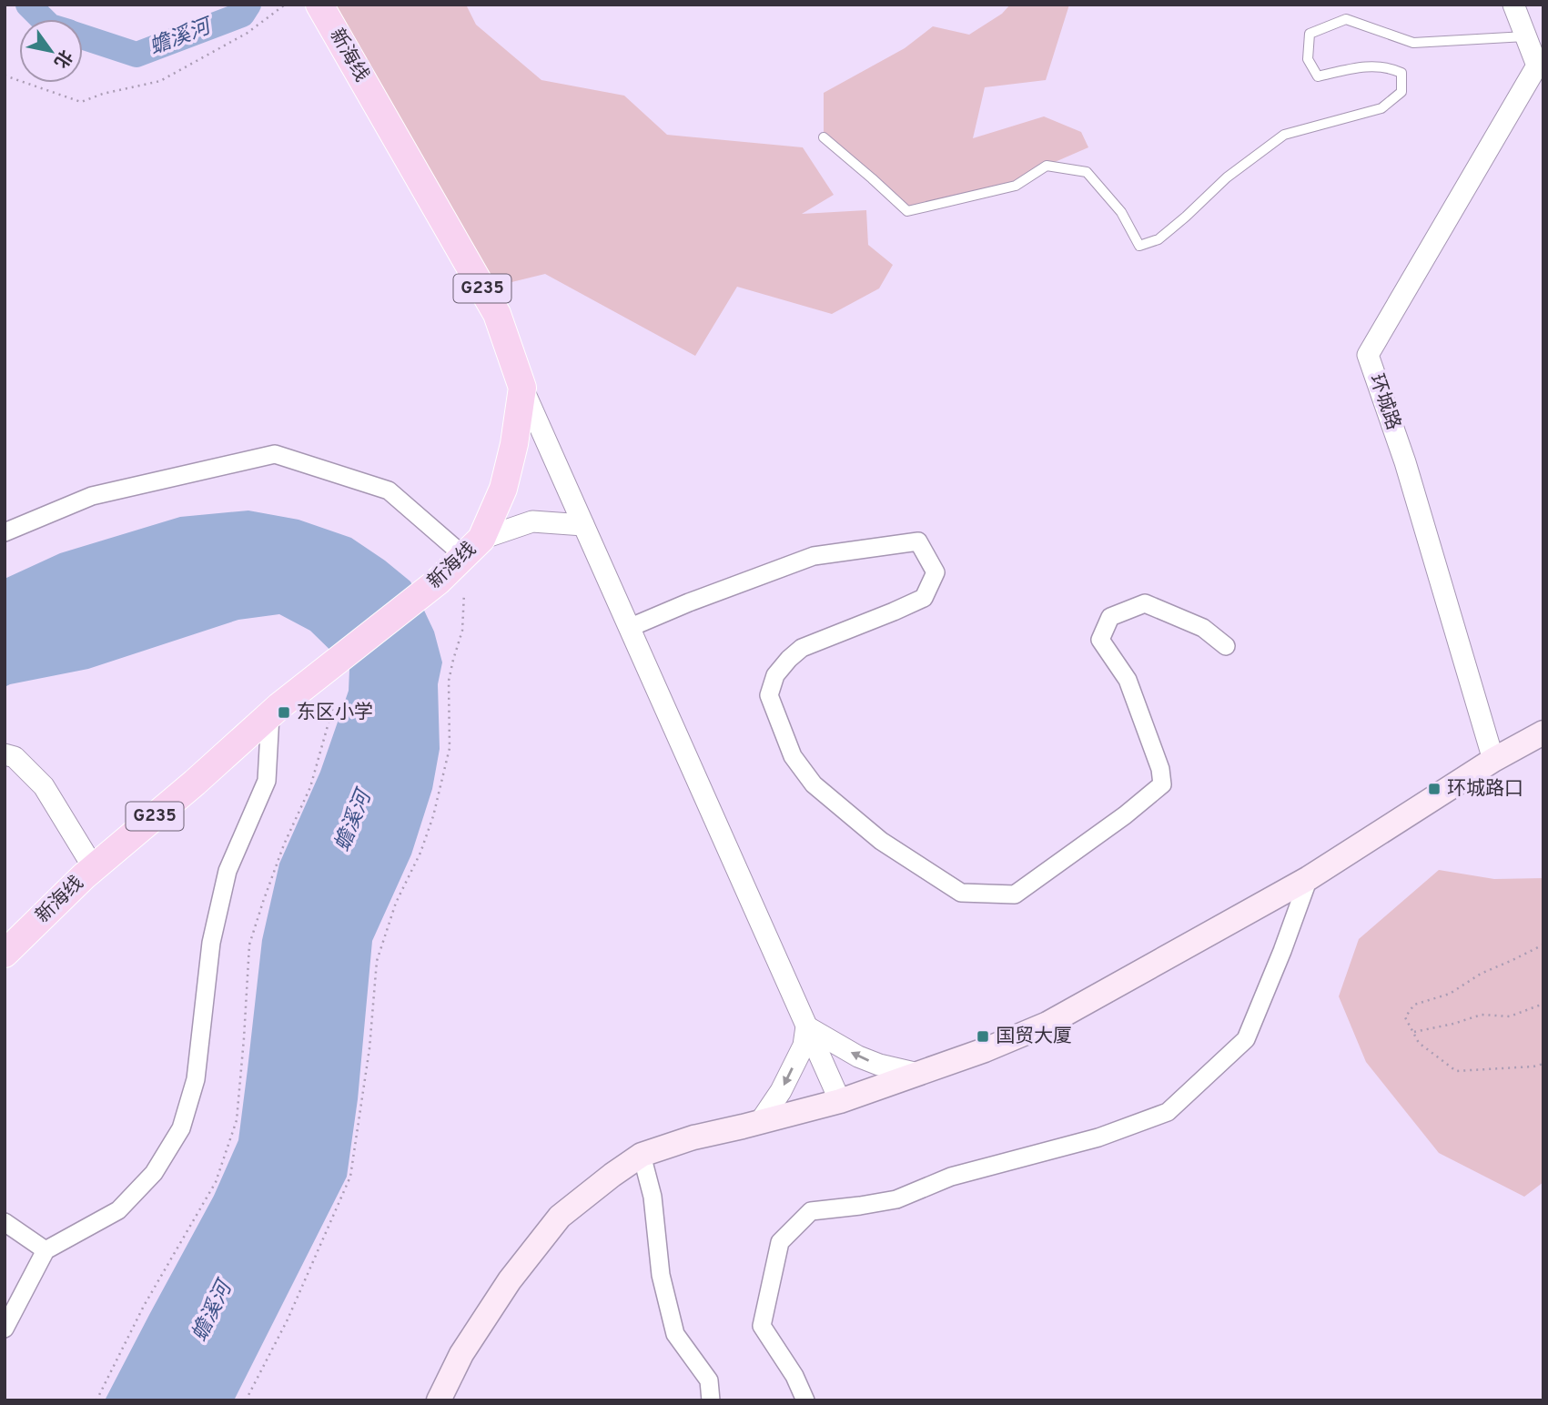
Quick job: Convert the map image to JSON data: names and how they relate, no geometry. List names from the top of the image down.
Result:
{
  "streets": {
    "main road": ["新海线", "G235"],
    "street": ["环城路"]
  },
  "water": ["蟾溪河"],
  "places": {
    "transit": ["东区小学", "环城路口", "国贸大厦"]
  },
  "north": "bottom right"
}
